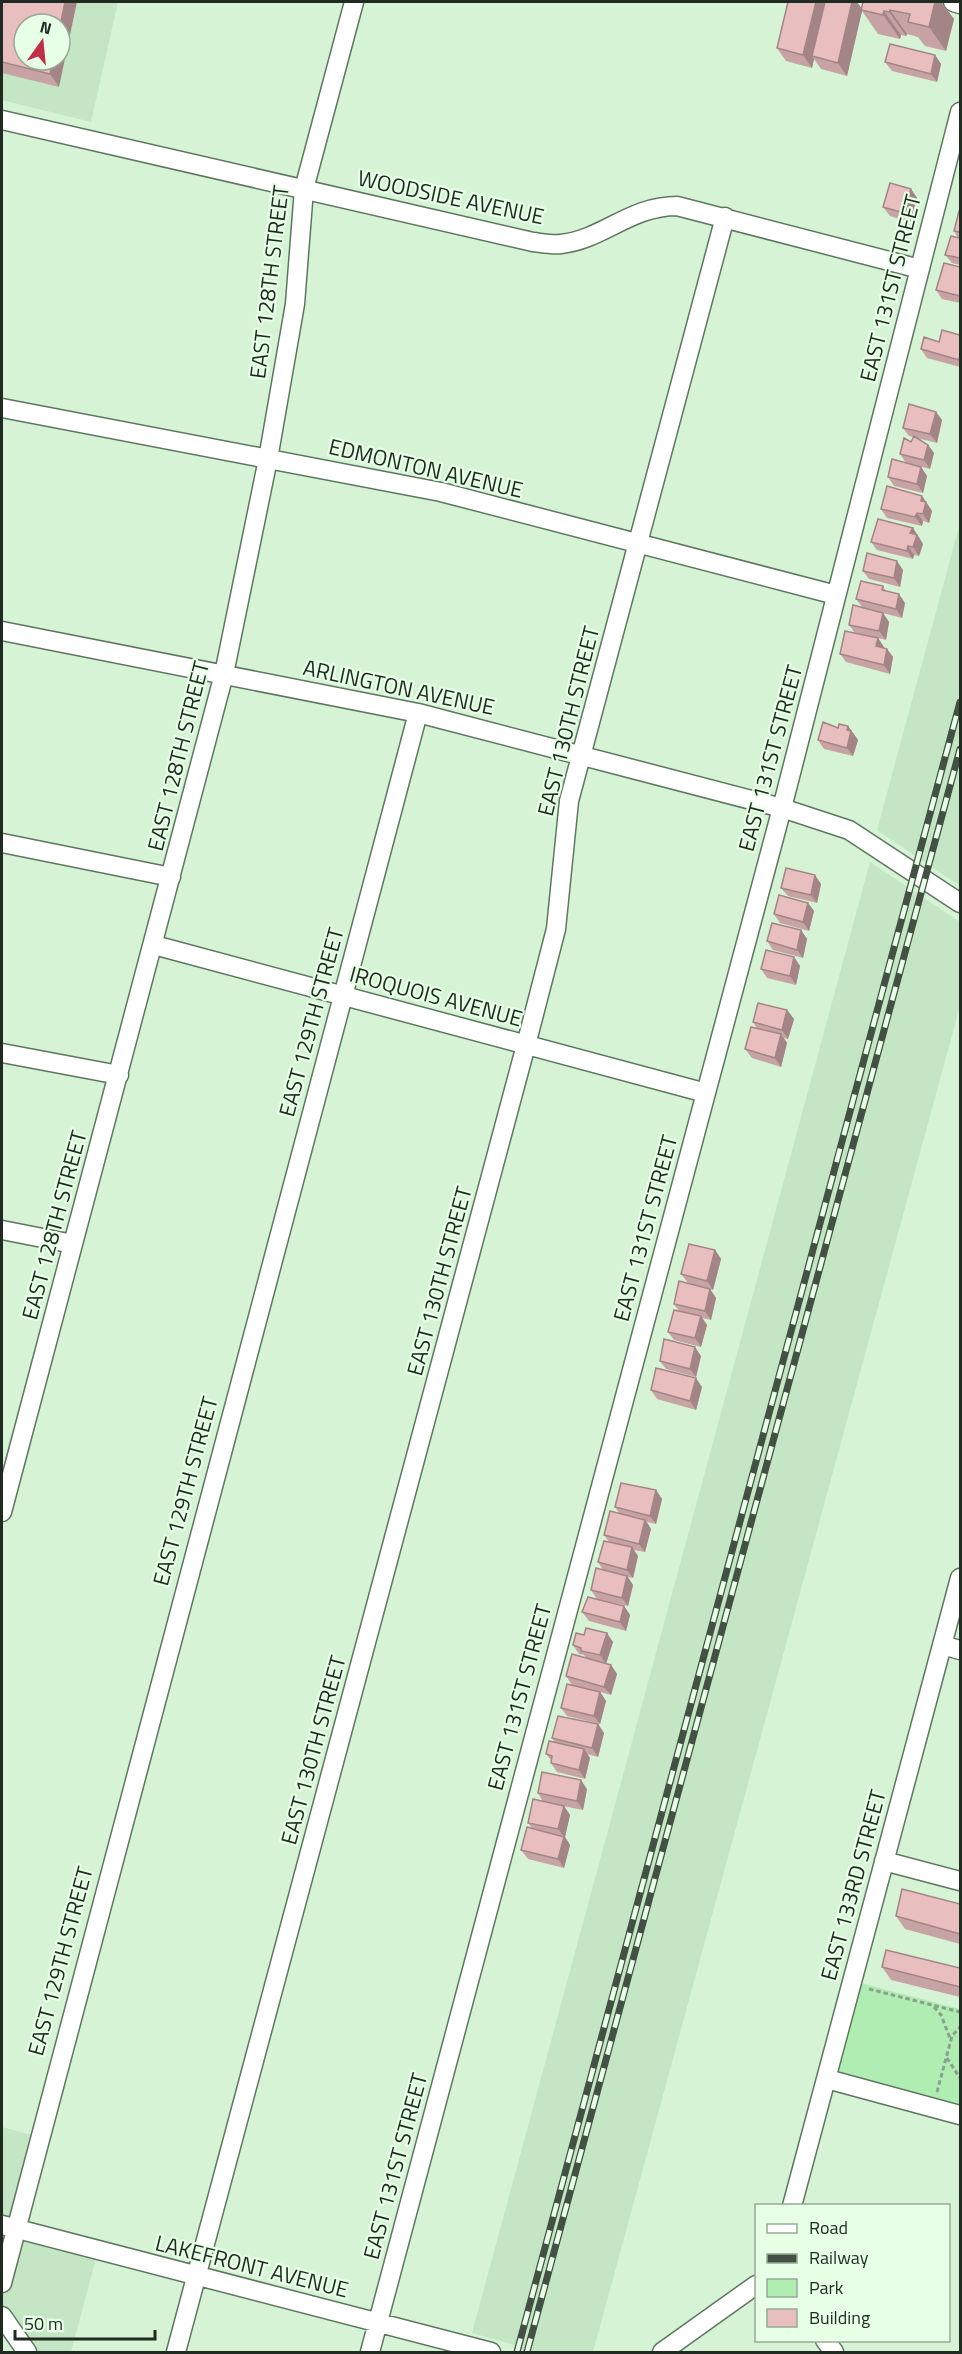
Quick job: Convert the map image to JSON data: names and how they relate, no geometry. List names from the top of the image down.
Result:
{
  "streets": {
    "street": [
      "WOODSIDE AVENUE",
      "EAST 128TH STREET",
      "EAST 131ST STREET",
      "EDMONTON AVENUE",
      "ARLINGTON AVENUE",
      "EAST 130TH STREET",
      "IROQUOIS AVENUE",
      "EAST 129TH STREET",
      "EAST 133RD STREET",
      "LAKEFRONT AVENUE"
    ]
  },
  "crossings": [
    ["WOODSIDE AVENUE", "EAST 128TH STREET"],
    ["WOODSIDE AVENUE", "EAST 131ST STREET"],
    ["WOODSIDE AVENUE", "EAST 130TH STREET"],
    ["EAST 128TH STREET", "EDMONTON AVENUE"],
    ["EAST 128TH STREET", "ARLINGTON AVENUE"],
    ["EAST 128TH STREET", "IROQUOIS AVENUE"],
    ["EAST 131ST STREET", "EDMONTON AVENUE"],
    ["EAST 131ST STREET", "ARLINGTON AVENUE"],
    ["EAST 131ST STREET", "IROQUOIS AVENUE"],
    ["EAST 131ST STREET", "LAKEFRONT AVENUE"],
    ["EDMONTON AVENUE", "EAST 130TH STREET"],
    ["ARLINGTON AVENUE", "EAST 130TH STREET"],
    ["ARLINGTON AVENUE", "EAST 129TH STREET"],
    ["EAST 130TH STREET", "IROQUOIS AVENUE"],
    ["EAST 130TH STREET", "LAKEFRONT AVENUE"],
    ["IROQUOIS AVENUE", "EAST 129TH STREET"],
    ["EAST 129TH STREET", "LAKEFRONT AVENUE"]
  ],
  "legend": [
    "Road",
    "Railway",
    "Park",
    "Building"
  ],
  "scale_bar": "50 m",
  "north": "top"
}
